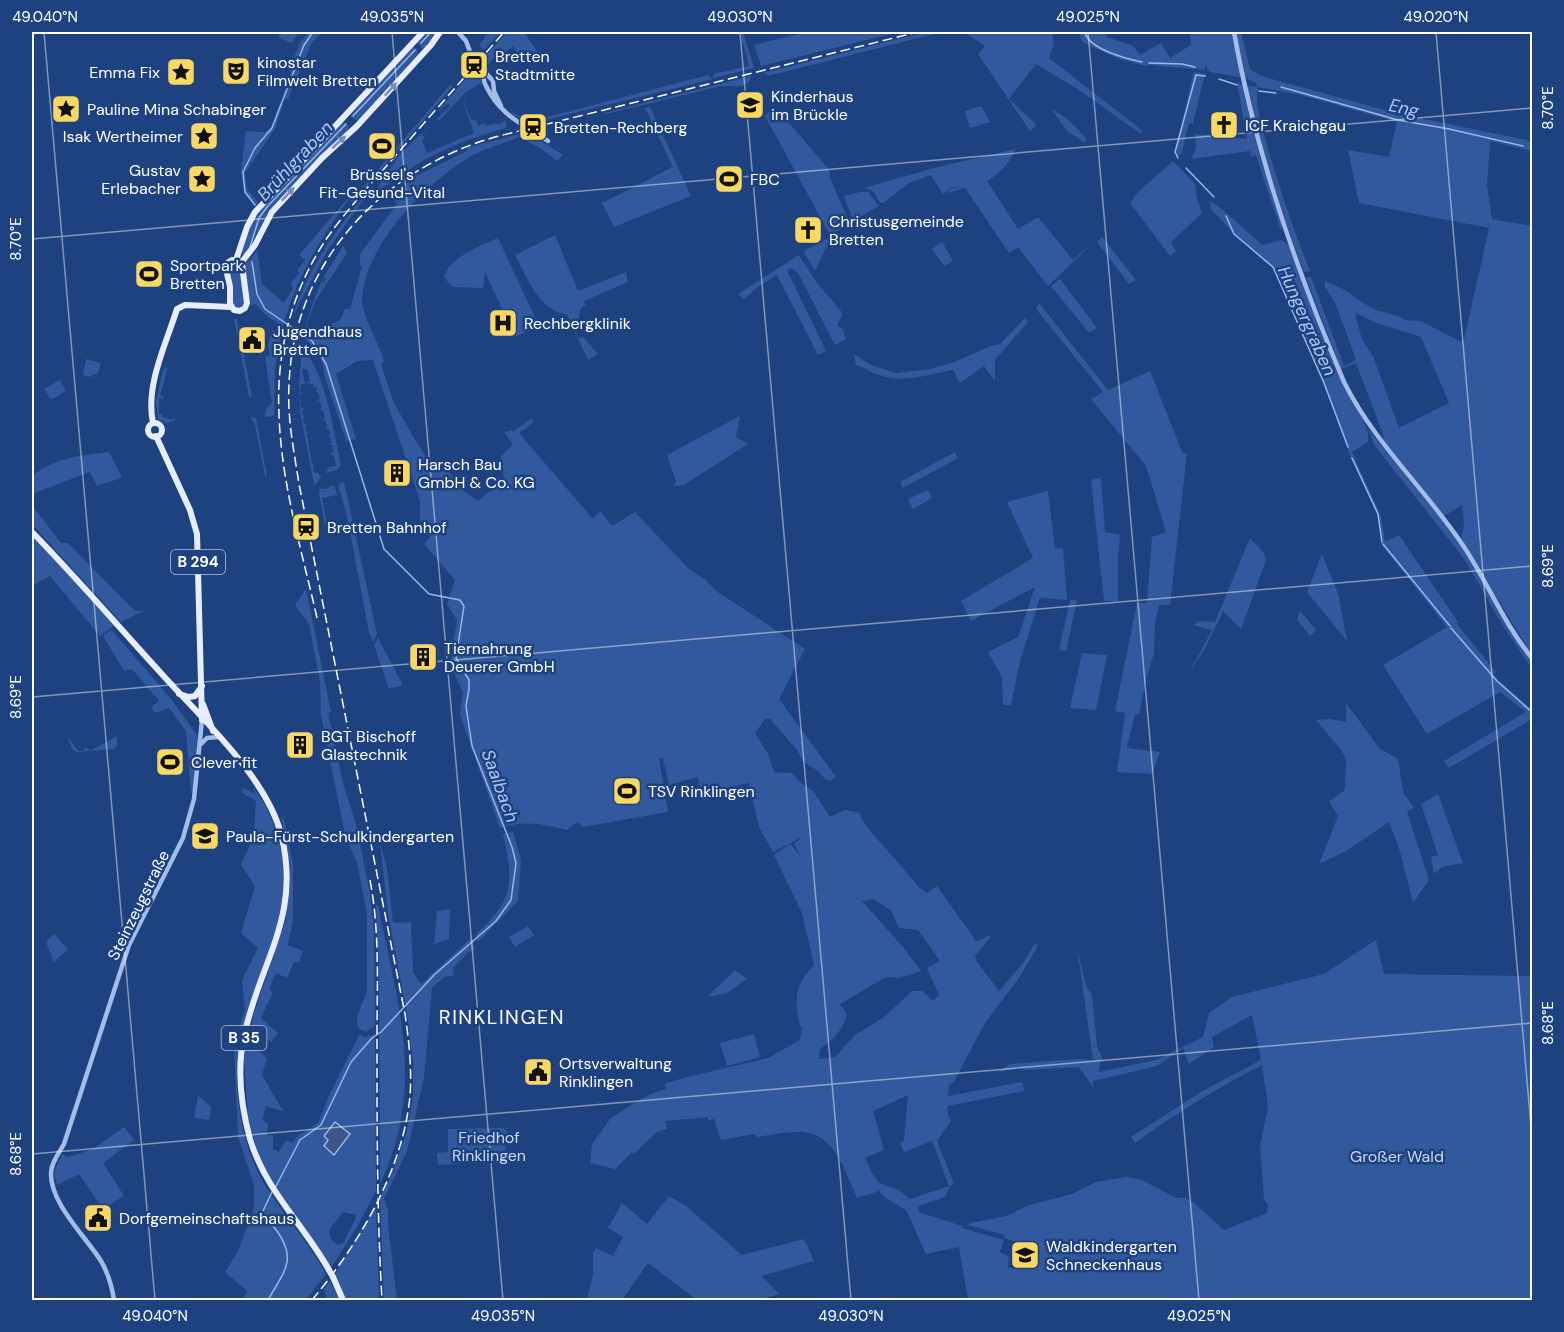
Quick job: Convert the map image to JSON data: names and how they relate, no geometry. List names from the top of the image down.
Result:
{
  "streets": {
    "main road": ["B 294", "B 35"],
    "street": ["Steinzeugstraße"]
  },
  "crossings": [
    ["B 294", "Steinzeugstraße"],
    ["B 294", "B 35"],
    ["Steinzeugstraße", "B 35"]
  ],
  "districts": ["RINKLINGEN"],
  "water": [
    "Eng",
    "Brühlgraben",
    "Hungergraben",
    "Saalbach"
  ],
  "parks": ["Friedhof Rinklingen", "Großer Wald"],
  "places": {
    "station": ["Bretten Stadtmitte", "Bretten-Rechberg", "Bretten Bahnhof"],
    "theatre": ["kinostar Filmwelt Bretten"],
    "place": [
      "Emma Fix",
      "Pauline Mina Schabinger",
      "Isak Wertheimer",
      "Gustav Erlebacher"
    ],
    "school or university": ["Kinderhaus im Brückle", "Paula-Fürst-Schulkindergarten", "Waldkindergarten Schneckenhaus"],
    "church": ["ICF Kraichgau", "Christusgemeinde Bretten"],
    "sports": [
      "Brüssel's Fit-Gesund-Vital",
      "FBC",
      "Sportpark Bretten",
      "Clever fit",
      "TSV Rinklingen"
    ],
    "hospital": ["Rechbergklinik"],
    "public building": ["Jugendhaus Bretten", "Ortsverwaltung Rinklingen", "Dorfgemeinschaftshaus"],
    "building": ["Harsch Bau GmbH & Co. KG", "Tiernahrung Deuerer GmbH", "BGT Bischoff Glastechnik"]
  },
  "coordinates": [
    "49.040°N",
    "49.035°N",
    "49.030°N",
    "49.025°N",
    "49.020°N",
    "8.70°E",
    "8.69°E",
    "8.68°E"
  ]
}
